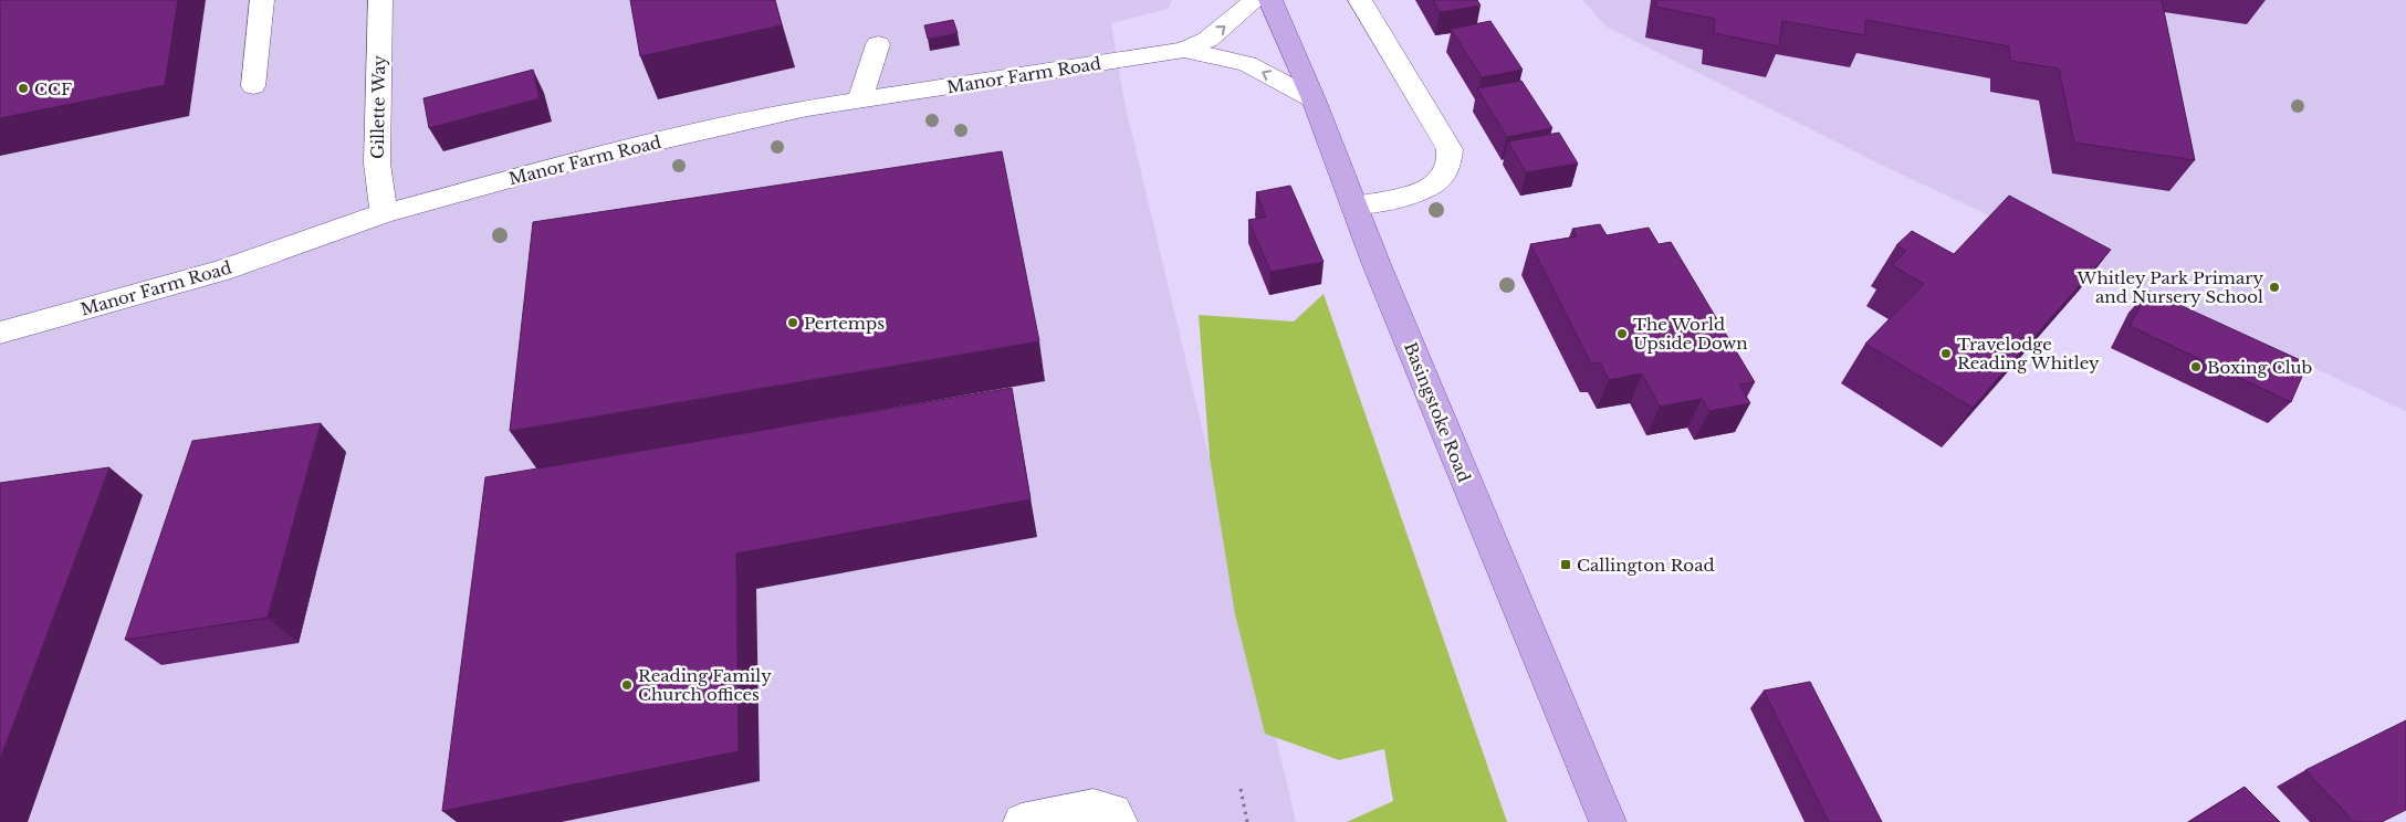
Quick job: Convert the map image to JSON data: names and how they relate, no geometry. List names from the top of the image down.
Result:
{
  "streets": {
    "main road": ["Basingstoke Road"],
    "street": ["Manor Farm Road", "Gillette Way"]
  },
  "crossings": [
    ["Manor Farm Road", "Gillette Way"],
    ["Manor Farm Road", "Basingstoke Road"]
  ],
  "places": {
    "other": [
      "CCF",
      "Whitley Park Primary and Nursery School",
      "Pertemps",
      "The World Upside Down",
      "Travelodge Reading Whitley",
      "Boxing Club",
      "Reading Family Church offices"
    ],
    "transit": ["Callington Road"]
  }
}
